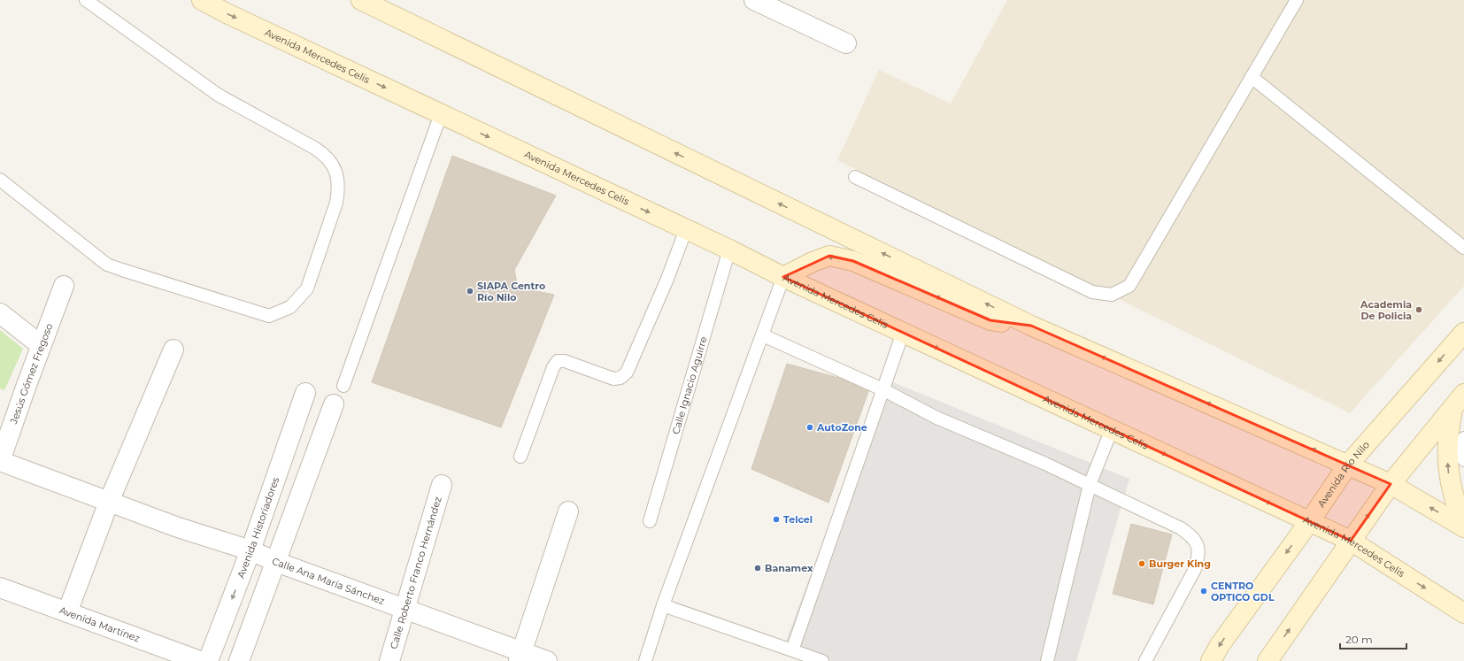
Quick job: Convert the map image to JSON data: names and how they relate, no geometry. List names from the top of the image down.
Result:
{
  "streets": {
    "main road": ["Avenida Mercedes Celis", "Avenida Río Nilo"],
    "street": [
      "Jesús Gómez Fregoso",
      "Avenida Historiadores",
      "Calle Roberto Franco Hernández",
      "Calle Ana María Sánchez",
      "Avenida Martínez"
    ],
    "lane": ["Calle Ignacio Aguirre"]
  },
  "crossings": [
    ["Avenida Mercedes Celis", "Calle Ignacio Aguirre"],
    ["Avenida Mercedes Celis", "Avenida Río Nilo"],
    ["Jesús Gómez Fregoso", "Calle Ana María Sánchez"],
    ["Avenida Historiadores", "Calle Ana María Sánchez"],
    ["Calle Roberto Franco Hernández", "Calle Ana María Sánchez"]
  ],
  "places": [
    "SIAPA Centro Río Nilo",
    "Academia De Policia",
    "AutoZone",
    "Telcel",
    "Burger King",
    "Banamex",
    "CENTRO OPTICO GDL"
  ],
  "scale_bar": "20 m"
}
